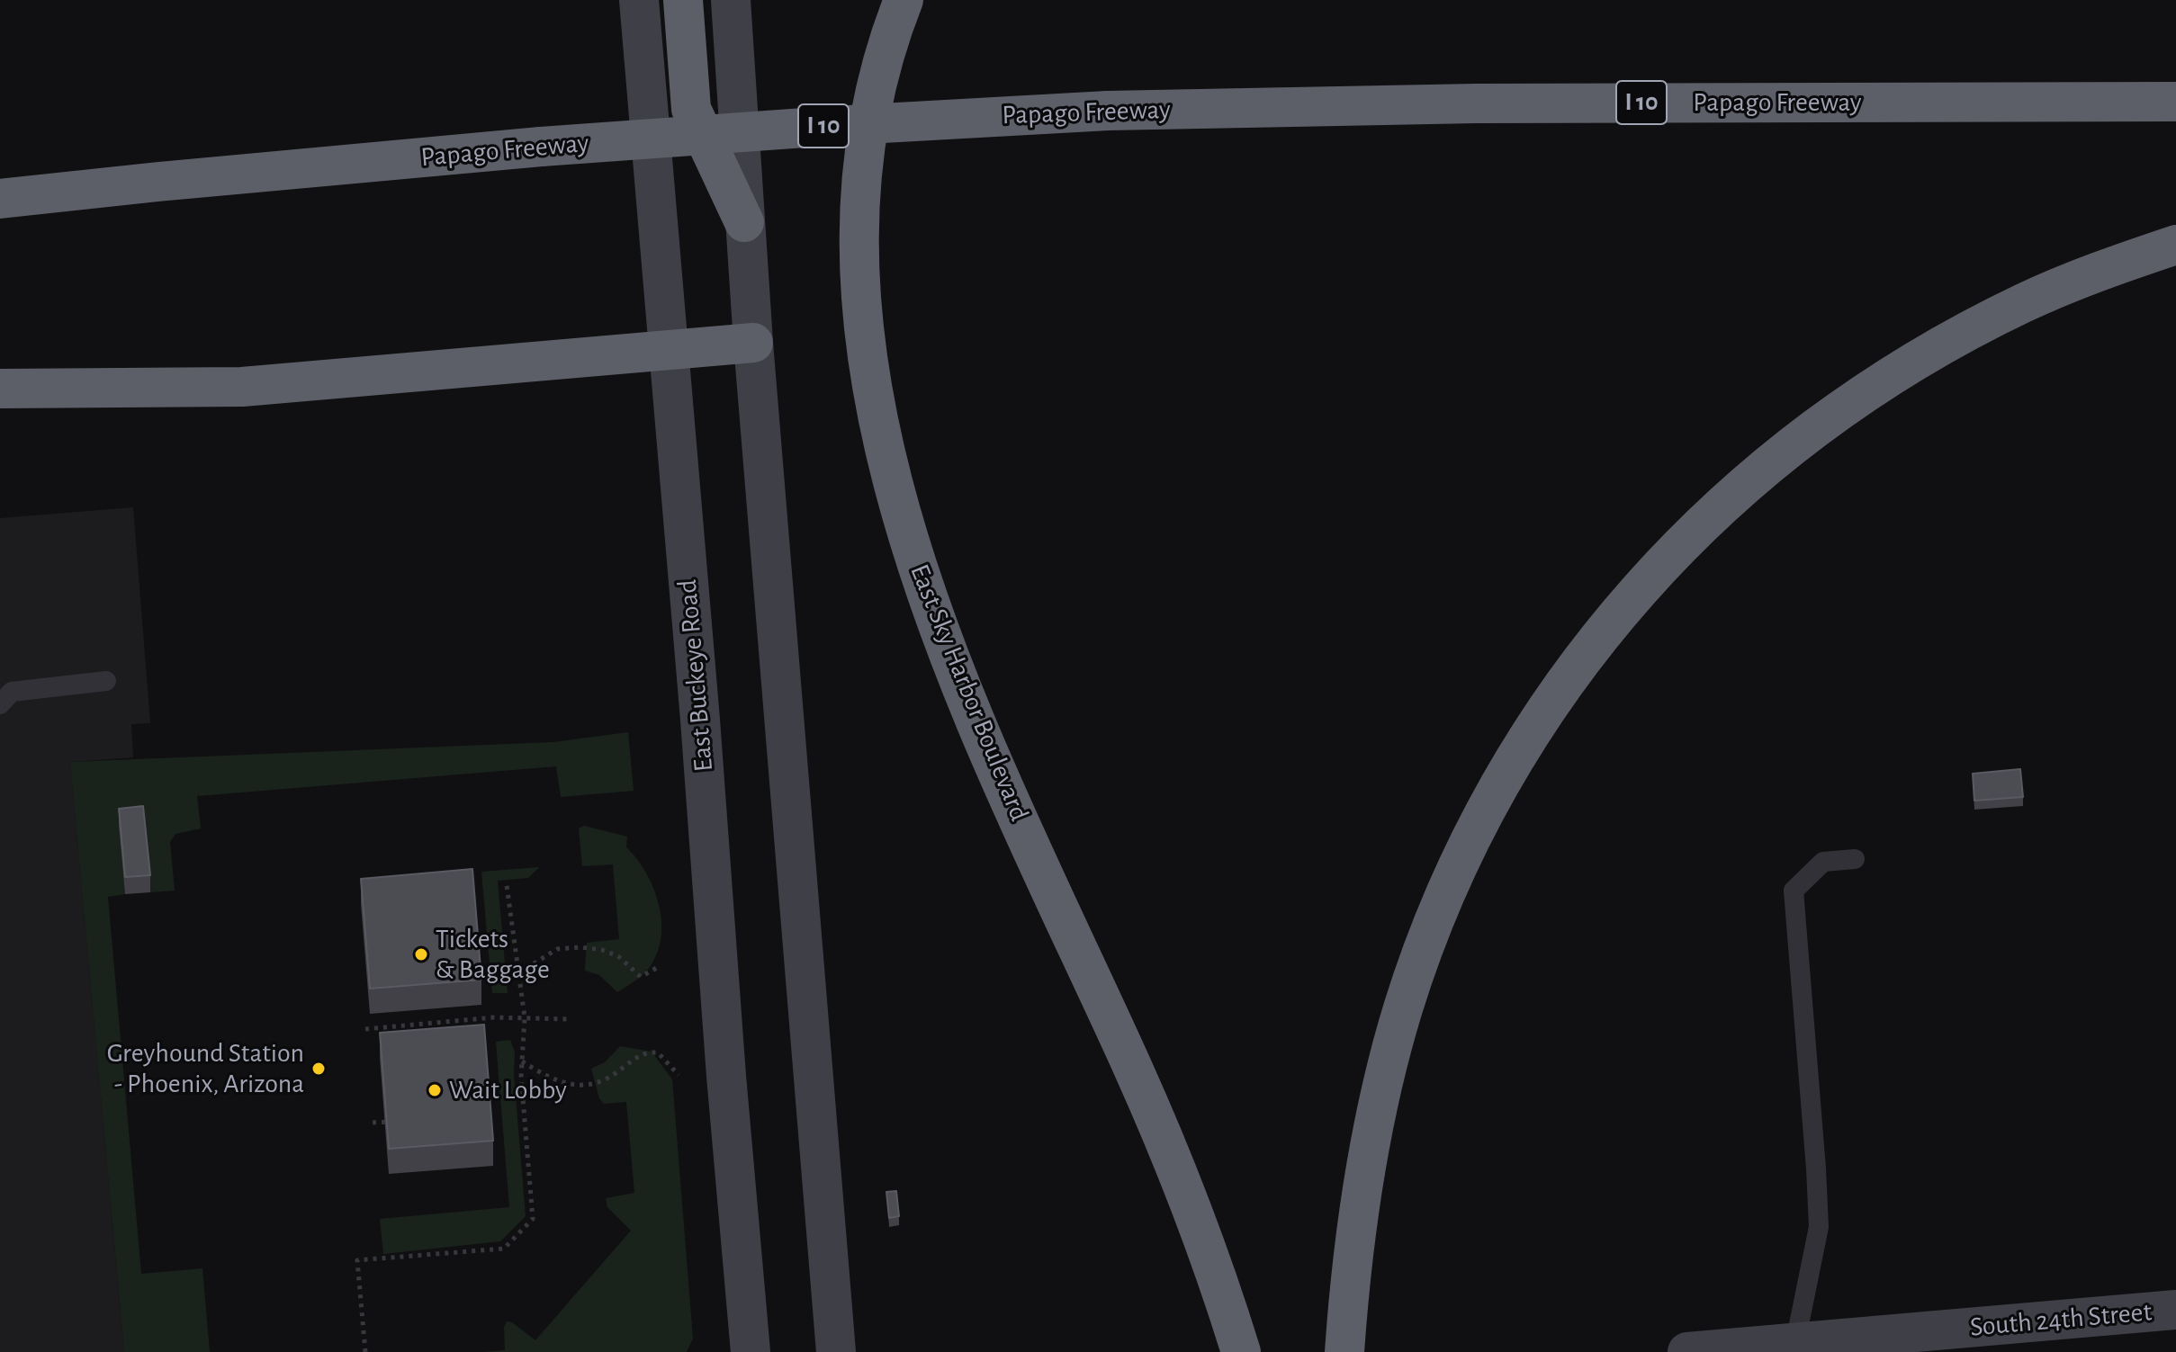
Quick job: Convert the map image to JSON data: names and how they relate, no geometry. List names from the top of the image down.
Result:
{
  "streets": {
    "highway": ["I 10", "Papago Freeway", "East Sky Harbor Boulevard"],
    "main road": ["East Buckeye Road", "South 24th Street"]
  },
  "places": ["Tickets & Baggage", "Greyhound Station - Phoenix, Arizona", "Wait Lobby"]
}
